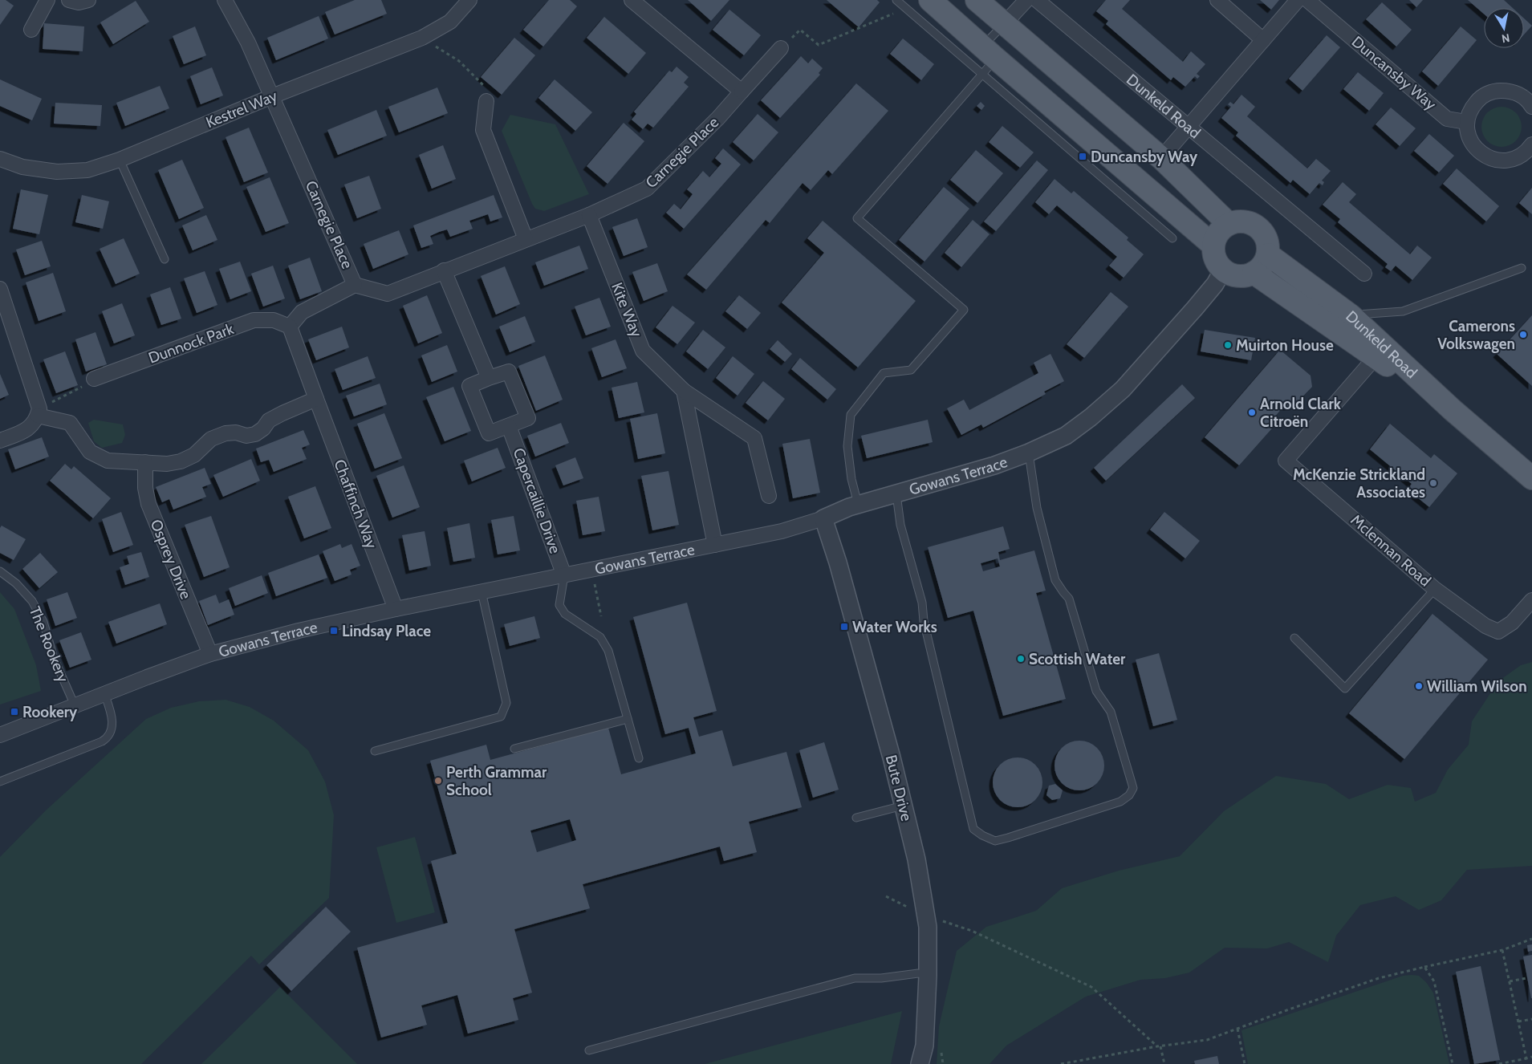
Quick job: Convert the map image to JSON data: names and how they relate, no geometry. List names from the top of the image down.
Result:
{
  "streets": {
    "main road": ["Dunkeld Road"],
    "street": [
      "Duncansby Way",
      "Kestrel Way",
      "Carnegie Place",
      "Kite Way",
      "Dunnock Park",
      "Gowans Terrace",
      "Capercaillie Drive",
      "Chaffinch Way",
      "Mclennan Road",
      "Osprey Drive",
      "Bute Drive"
    ],
    "lane": ["The Rookery"]
  },
  "crossings": [
    ["Dunkeld Road", "Gowans Terrace"],
    ["Dunkeld Road", "Mclennan Road"],
    ["Kestrel Way", "Carnegie Place"],
    ["Carnegie Place", "Kite Way"],
    ["Gowans Terrace", "Capercaillie Drive"],
    ["Gowans Terrace", "Chaffinch Way"],
    ["Gowans Terrace", "Osprey Drive"],
    ["Gowans Terrace", "The Rookery"],
    ["Gowans Terrace", "Bute Drive"]
  ],
  "places": {
    "transit": [
      "Duncansby Way",
      "Water Works",
      "Lindsay Place",
      "Rookery"
    ],
    "other": [
      "Camerons Volkswagen",
      "Muirton House",
      "Arnold Clark Citroën",
      "McKenzie Strickland Associates",
      "Scottish Water",
      "William Wilson",
      "Perth Grammar School"
    ]
  },
  "north": "bottom"
}
